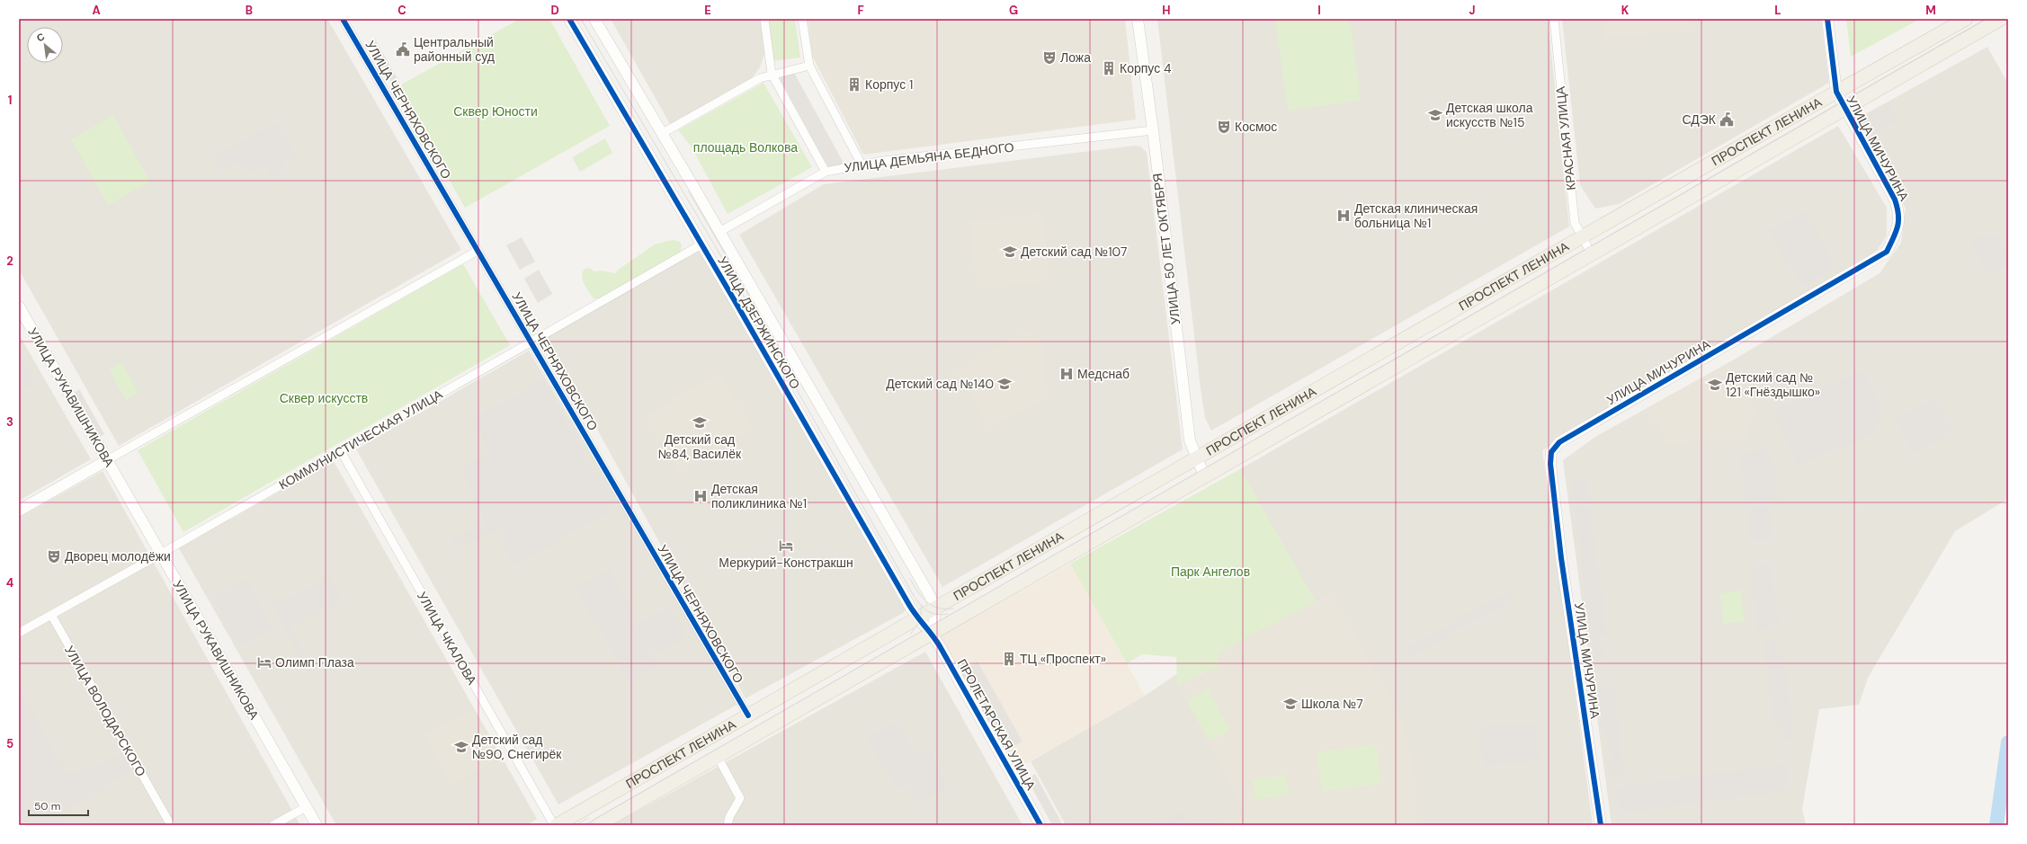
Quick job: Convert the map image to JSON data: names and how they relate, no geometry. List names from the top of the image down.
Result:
{
  "streets": {
    "main road": ["ПРОСПЕКТ ЛЕНИНА"],
    "street": [
      "УЛИЦА ЧЕРНЯХОВСКОГО",
      "КРАСНАЯ УЛИЦА",
      "УЛИЦА МИЧУРИНА",
      "УЛИЦА ДЕМЬЯНА БЕДНОГО",
      "УЛИЦА 50 ЛЕТ ОКТЯБРЯ",
      "УЛИЦА ДЗЕРЖИНСКОГО",
      "УЛИЦА РУКАВИШНИКОВА",
      "КОММУНИСТИЧЕСКАЯ УЛИЦА",
      "УЛИЦА ЧКАЛОВА",
      "УЛИЦА ВОЛОДАРСКОГО",
      "ПРОЛЕТАРСКАЯ УЛИЦА"
    ]
  },
  "crossings": [
    ["УЛИЦА ЧЕРНЯХОВСКОГО", "ПРОСПЕКТ ЛЕНИНА"],
    ["УЛИЦА ЧЕРНЯХОВСКОГО", "КОММУНИСТИЧЕСКАЯ УЛИЦА"],
    ["ПРОСПЕКТ ЛЕНИНА", "КРАСНАЯ УЛИЦА"],
    ["ПРОСПЕКТ ЛЕНИНА", "УЛИЦА МИЧУРИНА"],
    ["ПРОСПЕКТ ЛЕНИНА", "УЛИЦА 50 ЛЕТ ОКТЯБРЯ"],
    ["ПРОСПЕКТ ЛЕНИНА", "УЛИЦА ДЗЕРЖИНСКОГО"],
    ["ПРОСПЕКТ ЛЕНИНА", "УЛИЦА ЧКАЛОВА"],
    ["ПРОСПЕКТ ЛЕНИНА", "ПРОЛЕТАРСКАЯ УЛИЦА"],
    ["УЛИЦА ДЕМЬЯНА БЕДНОГО", "УЛИЦА 50 ЛЕТ ОКТЯБРЯ"],
    ["УЛИЦА ДЕМЬЯНА БЕДНОГО", "УЛИЦА ДЗЕРЖИНСКОГО"],
    ["УЛИЦА ДЗЕРЖИНСКОГО", "КОММУНИСТИЧЕСКАЯ УЛИЦА"],
    ["УЛИЦА ДЗЕРЖИНСКОГО", "ПРОЛЕТАРСКАЯ УЛИЦА"],
    ["УЛИЦА РУКАВИШНИКОВА", "КОММУНИСТИЧЕСКАЯ УЛИЦА"],
    ["КОММУНИСТИЧЕСКАЯ УЛИЦА", "УЛИЦА ЧКАЛОВА"],
    ["КОММУНИСТИЧЕСКАЯ УЛИЦА", "УЛИЦА ВОЛОДАРСКОГО"]
  ],
  "parks": [
    "Сквер Юности",
    "площадь Волкова",
    "Сквер искусств",
    "Парк Ангелов"
  ],
  "places": {
    "public building": ["Центральный районный суд", "СДЭК"],
    "theatre": ["Ложа", "Космос", "Дворец молодёжи"],
    "building": ["Корпус 4", "Корпус 1", "ТЦ «Проспект»"],
    "school or university": [
      "Детская школа искусств №15",
      "Детский сад №107",
      "Детский сад №140",
      "Детский сад № 121 «Гнёздышко»",
      "Детский сад №84, Василёк",
      "Школа №7",
      "Детский сад №90, Снегирёк"
    ],
    "hospital": ["Детская клиническая больница №1", "Медснаб", "Детская поликлиника №1"],
    "hotel": ["Меркурий-Констракшн", "Олимп Плаза"]
  },
  "scale_bar": "50 m",
  "north": "top left",
  "grid": {
    "columns": [
      "A",
      "B",
      "C",
      "D",
      "E",
      "F",
      "G",
      "H",
      "I",
      "J",
      "K",
      "L",
      "M"
    ],
    "rows": [
      "1",
      "2",
      "3",
      "4",
      "5"
    ]
  }
}
